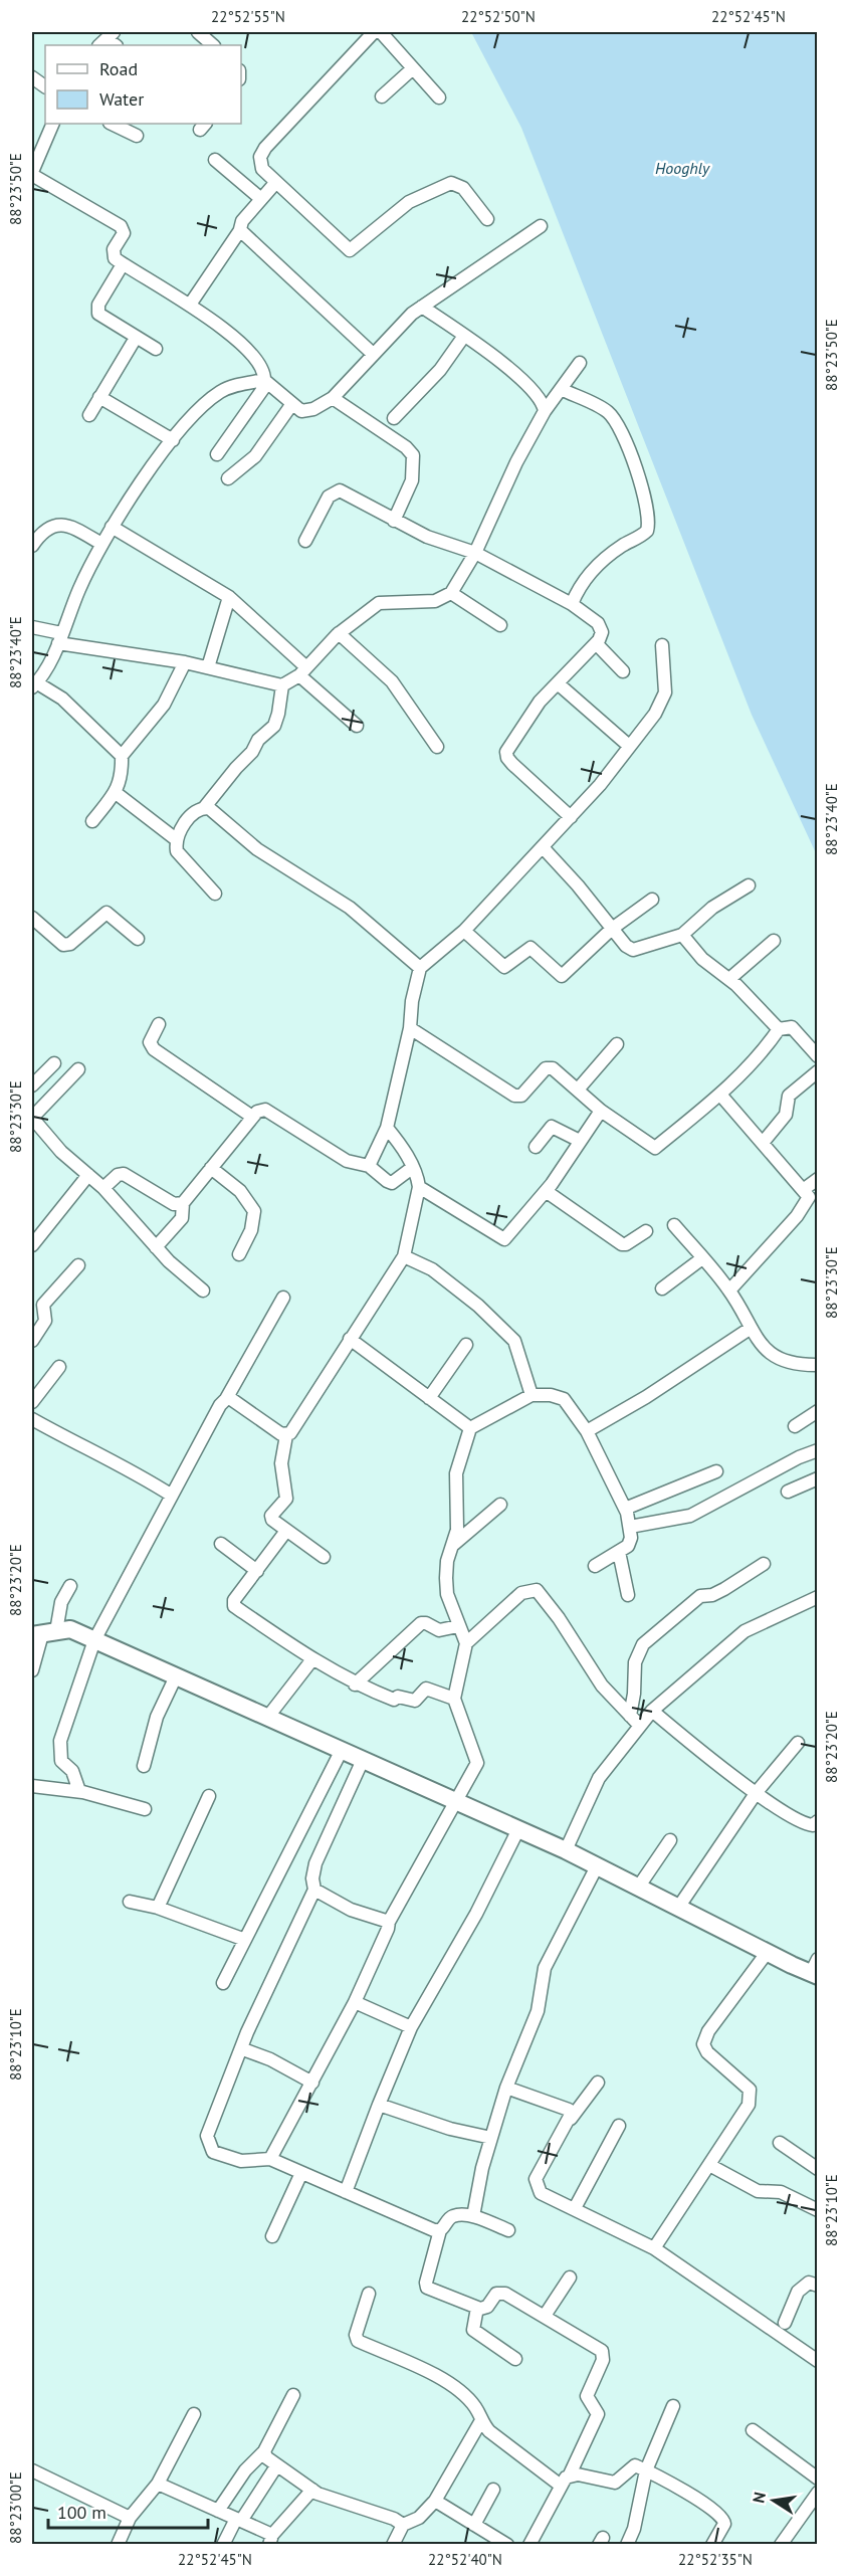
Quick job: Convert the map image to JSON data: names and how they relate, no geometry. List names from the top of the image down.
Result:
{
  "water": ["Hooghly"],
  "legend": ["Road", "Water"],
  "scale_bar": "100 m",
  "north": "left",
  "coordinates": [
    "22°52'55\"N",
    "22°52'50\"N",
    "22°52'45\"N",
    "88°23'50\"E",
    "88°23'40\"E",
    "88°23'30\"E",
    "88°23'20\"E",
    "88°23'10\"E",
    "88°23'00\"E",
    "22°52'40\"N",
    "22°52'35\"N"
  ]
}
